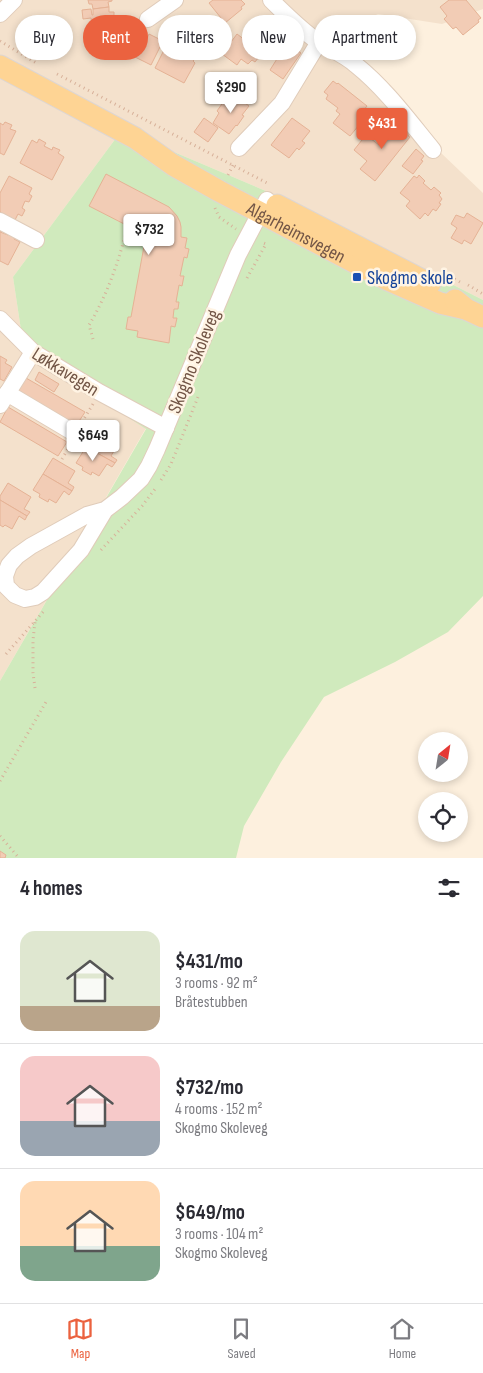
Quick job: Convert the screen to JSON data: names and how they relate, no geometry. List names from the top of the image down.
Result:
{
  "streets": {
    "main road": ["Algarheimsvegen"],
    "street": ["Skogmo Skoleveg", "Løkkavegen"]
  },
  "crossings": [
    ["Algarheimsvegen", "Skogmo Skoleveg"],
    ["Skogmo Skoleveg", "Løkkavegen"]
  ],
  "places": {
    "transit": ["Skogmo skole"]
  },
  "north": "top right",
  "page": {
    "chip": [
      "Buy",
      "Rent",
      "Filters",
      "New",
      "Apartment"
    ],
    "price": [
      "$290",
      "$431",
      "$732",
      "$649"
    ],
    "heading": "4 homes",
    "list": [
      {
        "name": "$431/mo",
        "note": "3 rooms · 92 m² · Bråtestubben"
      },
      {
        "name": "$732/mo",
        "note": "4 rooms · 152 m² · Skogmo Skoleveg"
      },
      {
        "name": "$649/mo",
        "note": "3 rooms · 104 m² · Skogmo Skoleveg"
      }
    ],
    "tabs": ["Map", "Saved", "Home"]
  }
}
